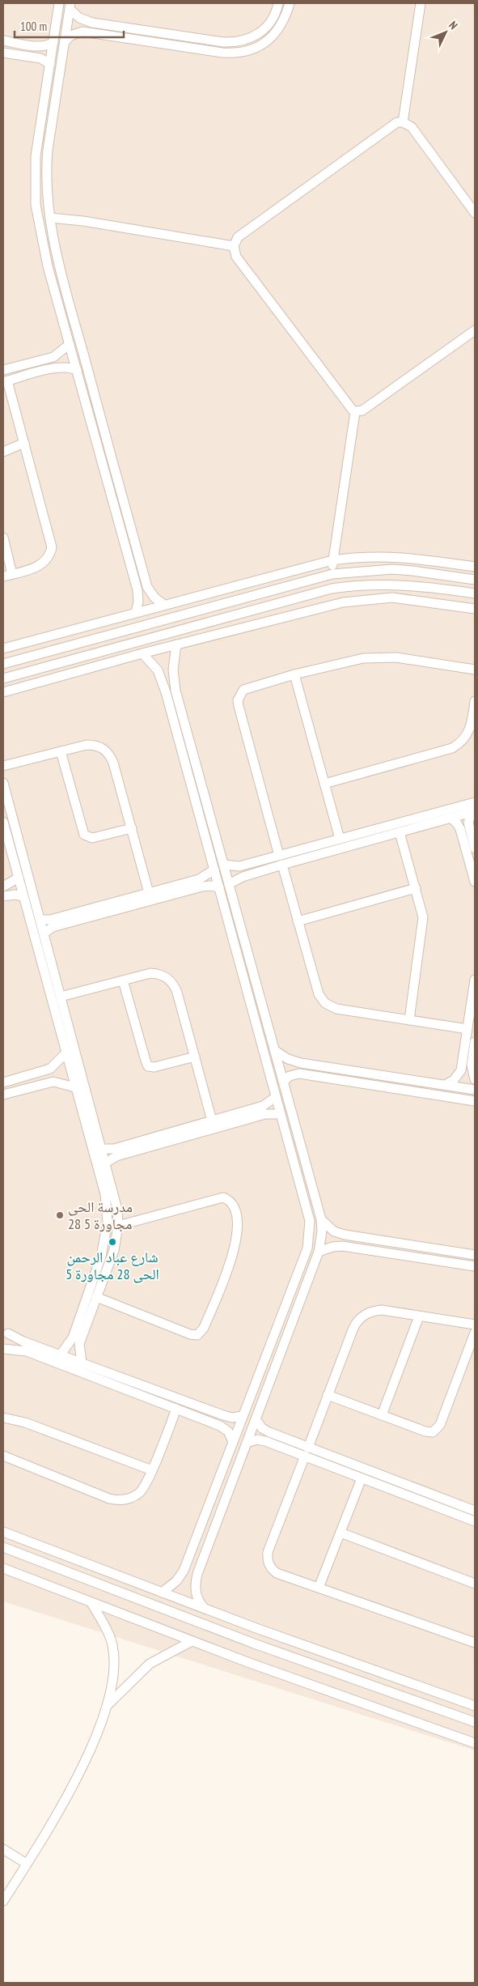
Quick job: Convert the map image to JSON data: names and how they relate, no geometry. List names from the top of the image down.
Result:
{
  "places": ["مدرسة الحى 28 مجاورة 5", "شارع عباد الرحمن الحى 28 مجاورة 5"],
  "scale_bar": "100 m",
  "north": "top right"
}
